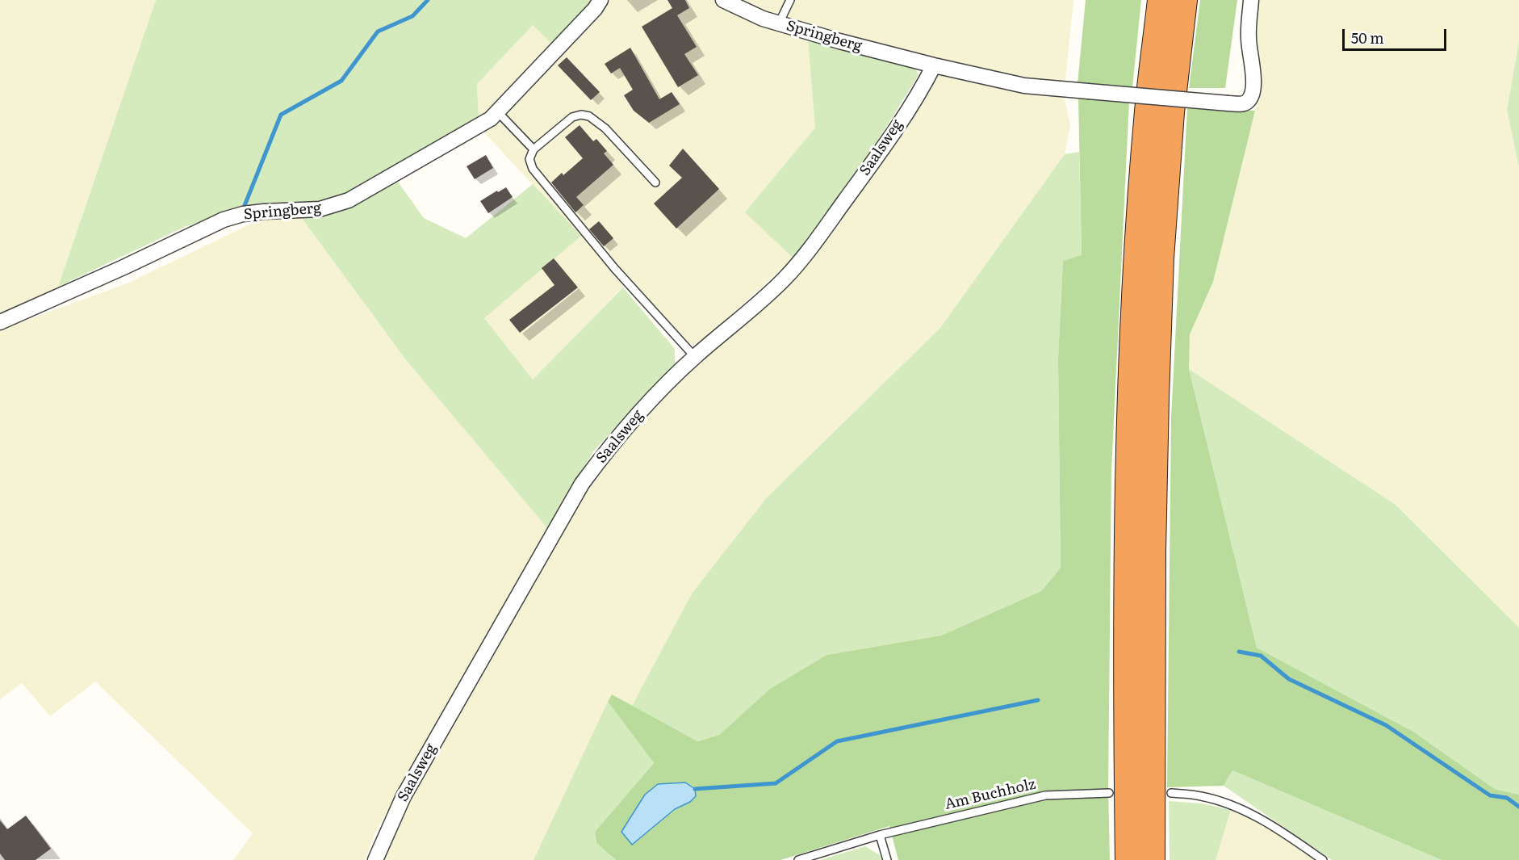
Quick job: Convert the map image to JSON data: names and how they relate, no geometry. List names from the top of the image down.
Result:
{
  "streets": {
    "street": ["Springberg", "Saalsweg"],
    "lane": ["Am Buchholz"]
  },
  "crossings": [
    ["Springberg", "Saalsweg"]
  ],
  "scale_bar": "50 m"
}
